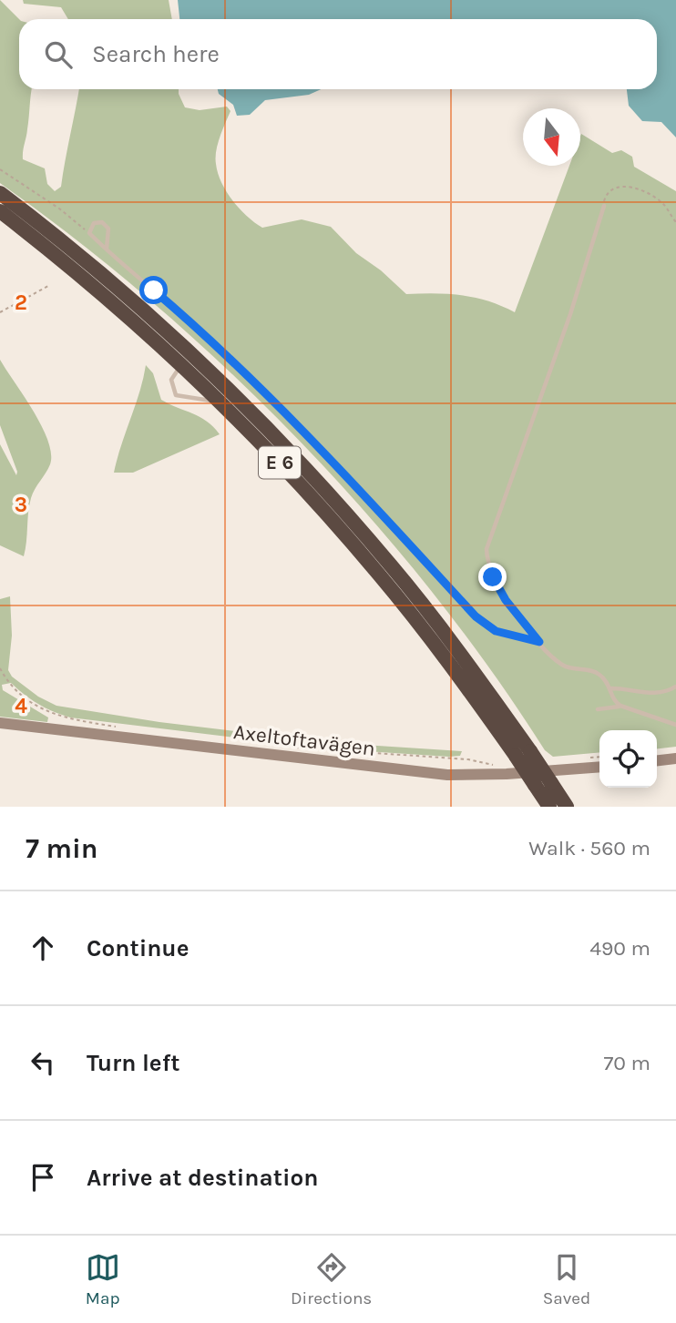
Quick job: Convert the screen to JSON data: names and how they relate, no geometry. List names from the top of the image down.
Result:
{
  "streets": {
    "highway": ["E 6"],
    "main road": ["Axeltoftavägen"]
  },
  "north": "bottom",
  "page": {
    "search": "Search here",
    "heading": ["7 min", "Walk · 560 m"],
    "list": [
      ["Continue", "490 m"],
      ["Turn left", "70 m"],
      "Arrive at destination"
    ],
    "nav": ["Map", "Directions", "Saved"]
  },
  "grid": {
    "rows": ["2", "3", "4"]
  }
}
